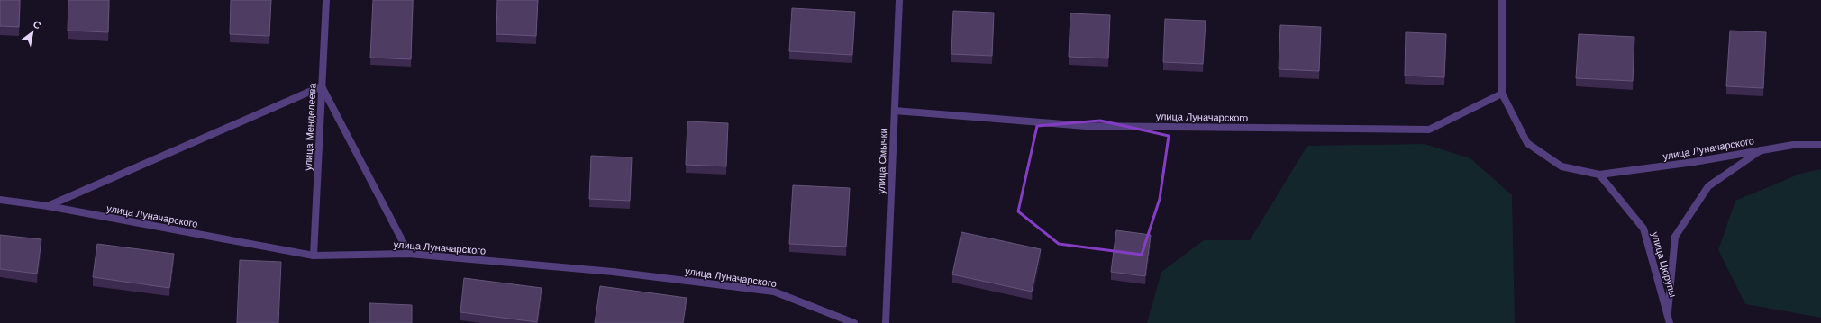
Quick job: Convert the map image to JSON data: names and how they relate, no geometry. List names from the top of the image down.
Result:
{
  "streets": {
    "street": [
      "улица Луначарского",
      "улица Менделеева",
      "улица Смычки",
      "улица Цюрупы"
    ]
  },
  "crossings": [
    ["улица Луначарского", "улица Менделеева"],
    ["улица Луначарского", "улица Смычки"],
    ["улица Луначарского", "улица Цюрупы"]
  ],
  "north": "top right"
}
